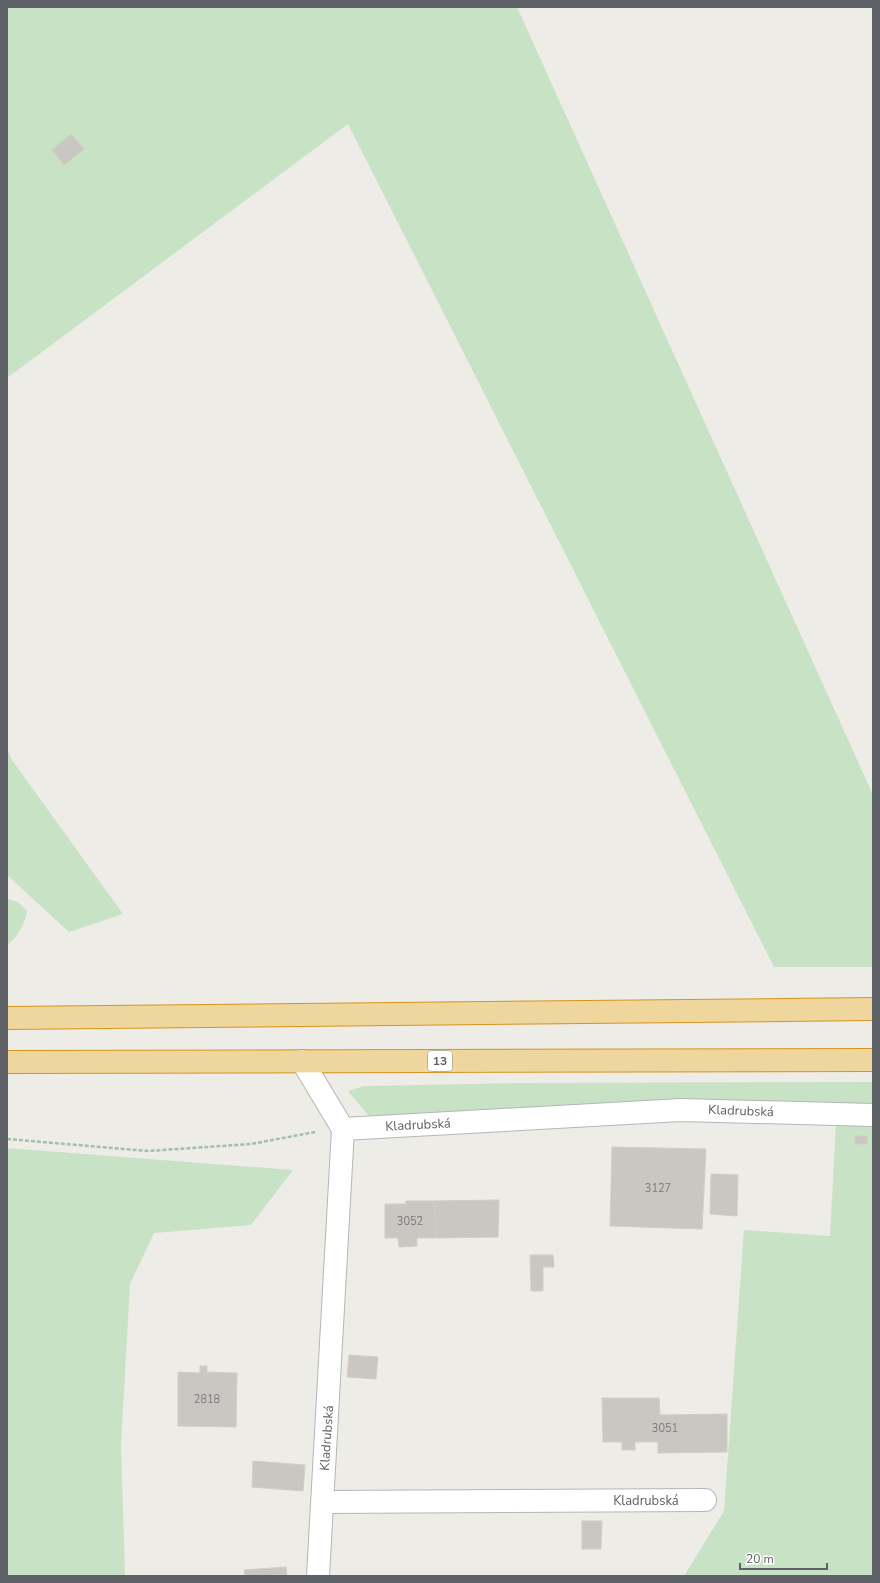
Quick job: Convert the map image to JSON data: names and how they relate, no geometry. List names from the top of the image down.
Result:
{
  "streets": {
    "highway": ["13"],
    "street": ["Kladrubská"]
  },
  "house_numbers": [
    "3127",
    "3052",
    "2818",
    "3051"
  ],
  "scale_bar": "20 m"
}
